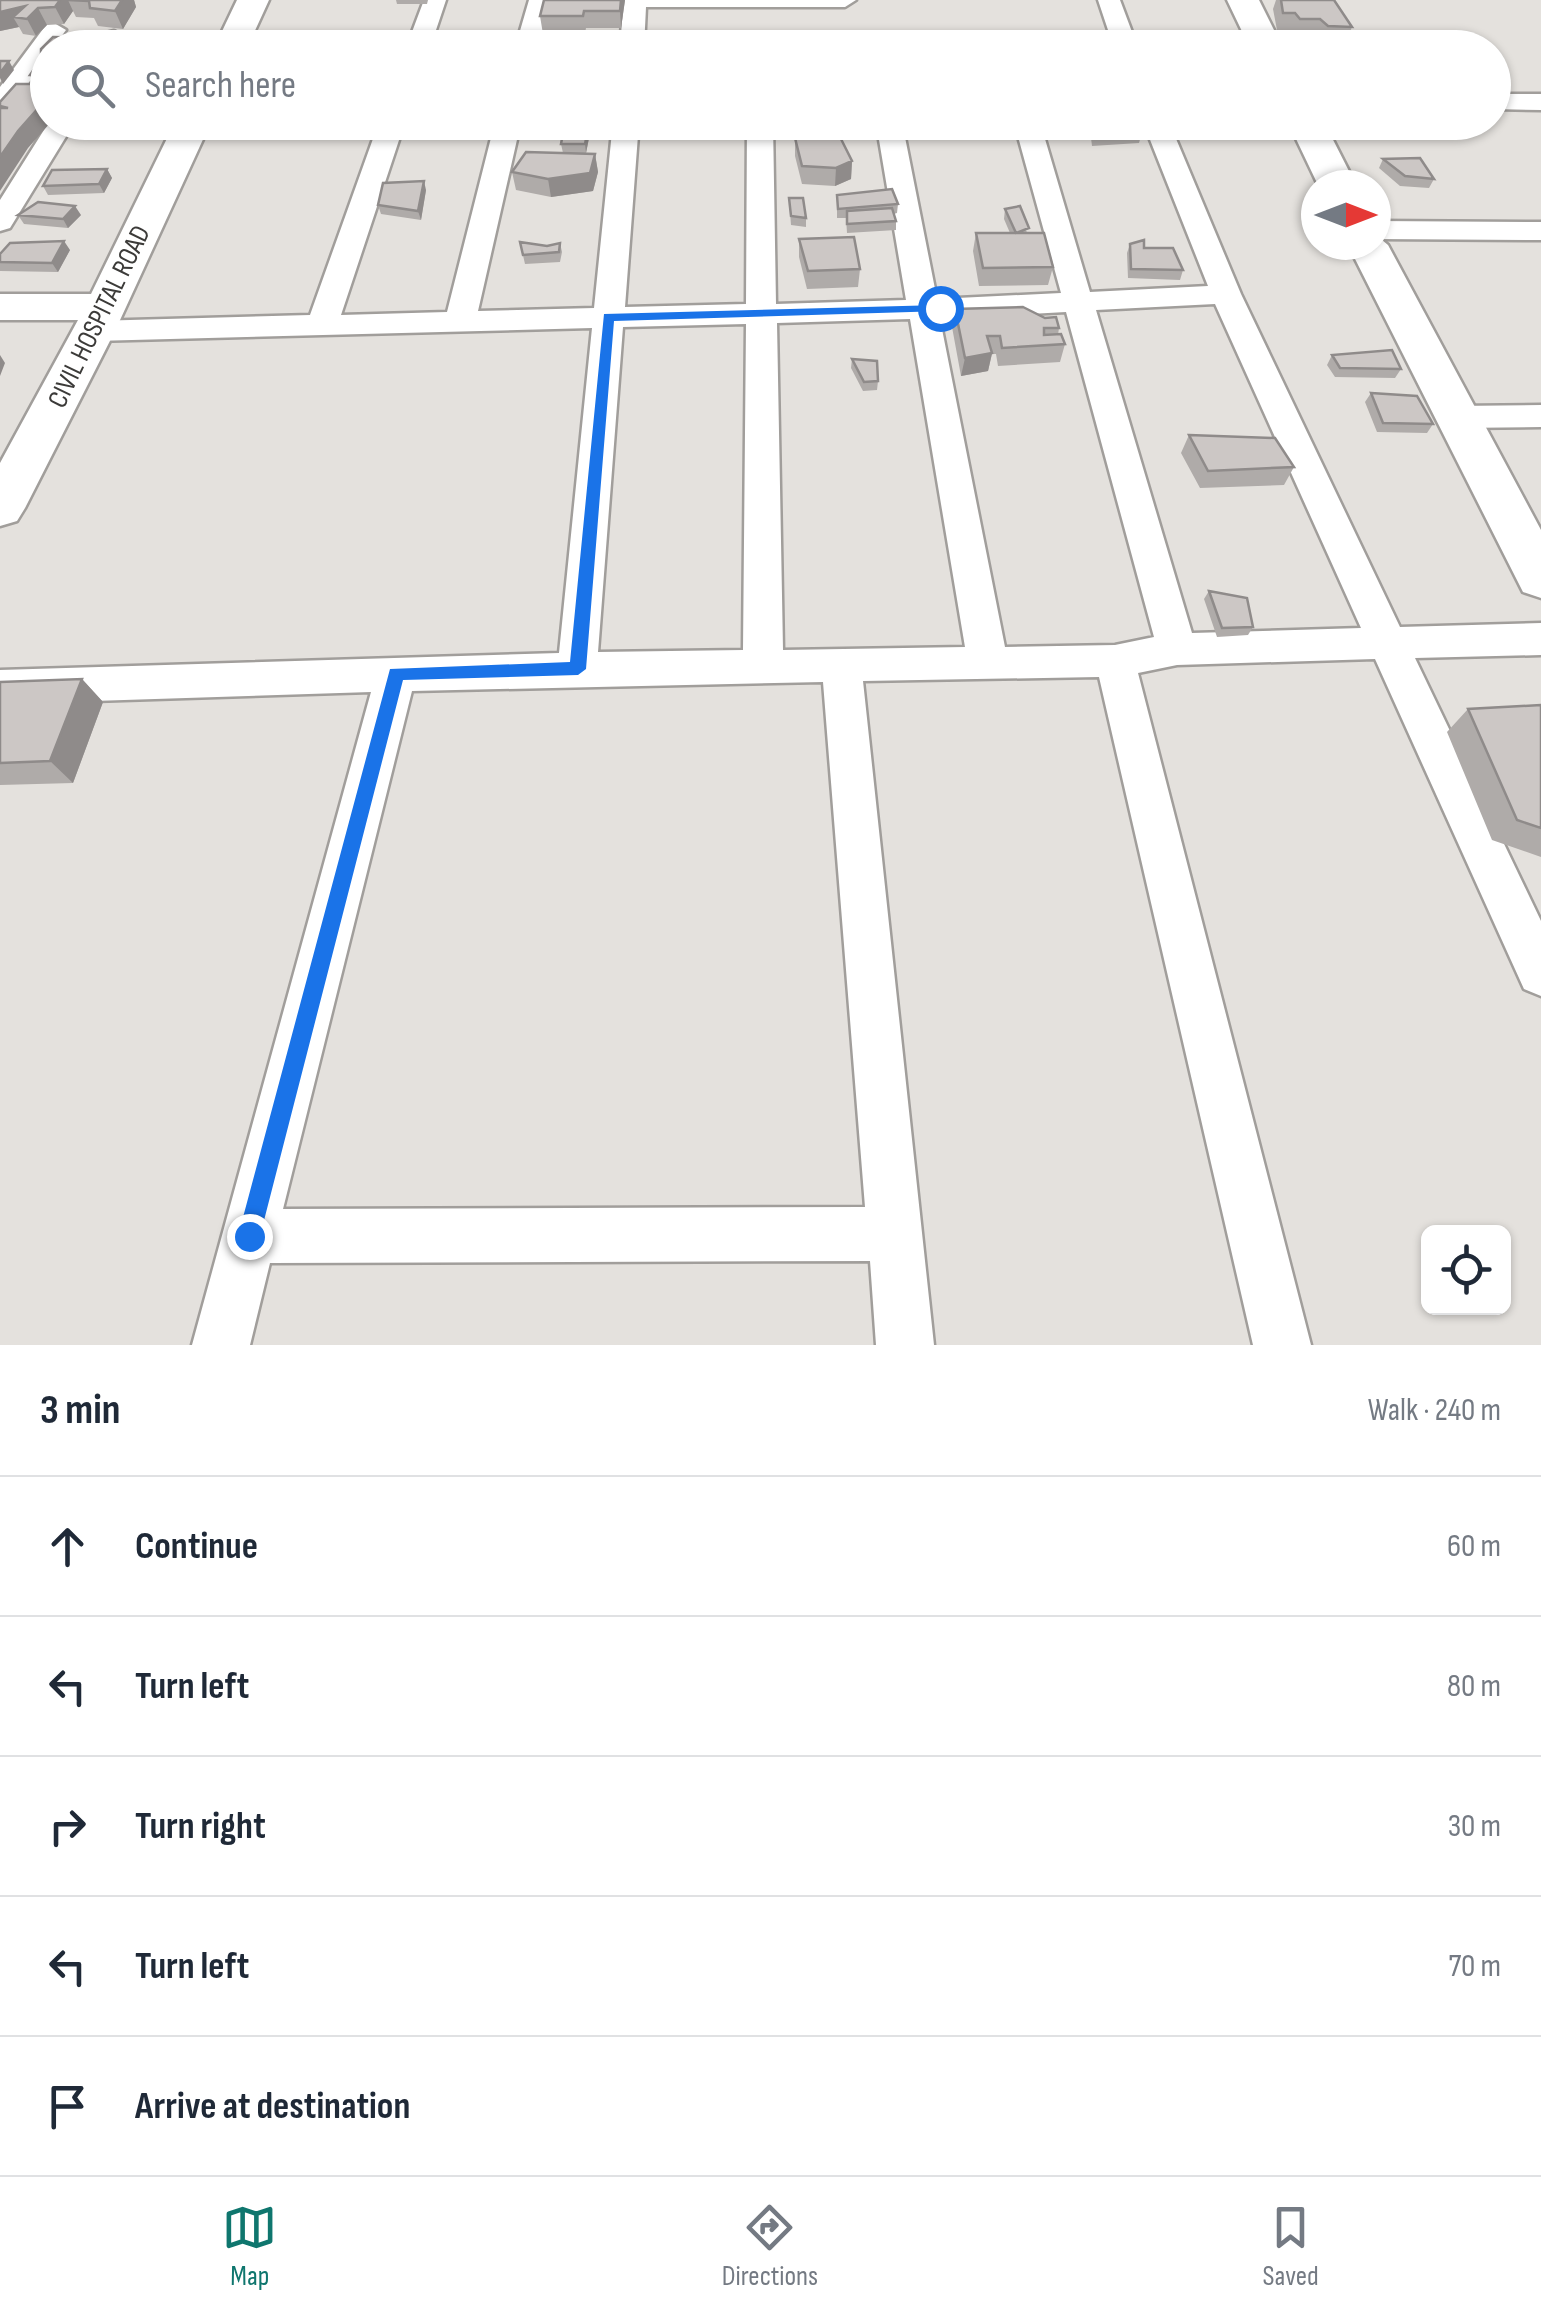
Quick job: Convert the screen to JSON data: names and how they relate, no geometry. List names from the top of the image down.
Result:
{
  "streets": {
    "street": ["CIVIL HOSPITAL ROAD"]
  },
  "north": "right",
  "page": {
    "search": "Search here",
    "heading": ["3 min", "Walk · 240 m"],
    "list": [
      ["Continue", "60 m"],
      ["Turn left", "80 m"],
      ["Turn right", "30 m"],
      ["Turn left", "70 m"],
      "Arrive at destination"
    ],
    "nav": ["Map", "Directions", "Saved"]
  }
}
